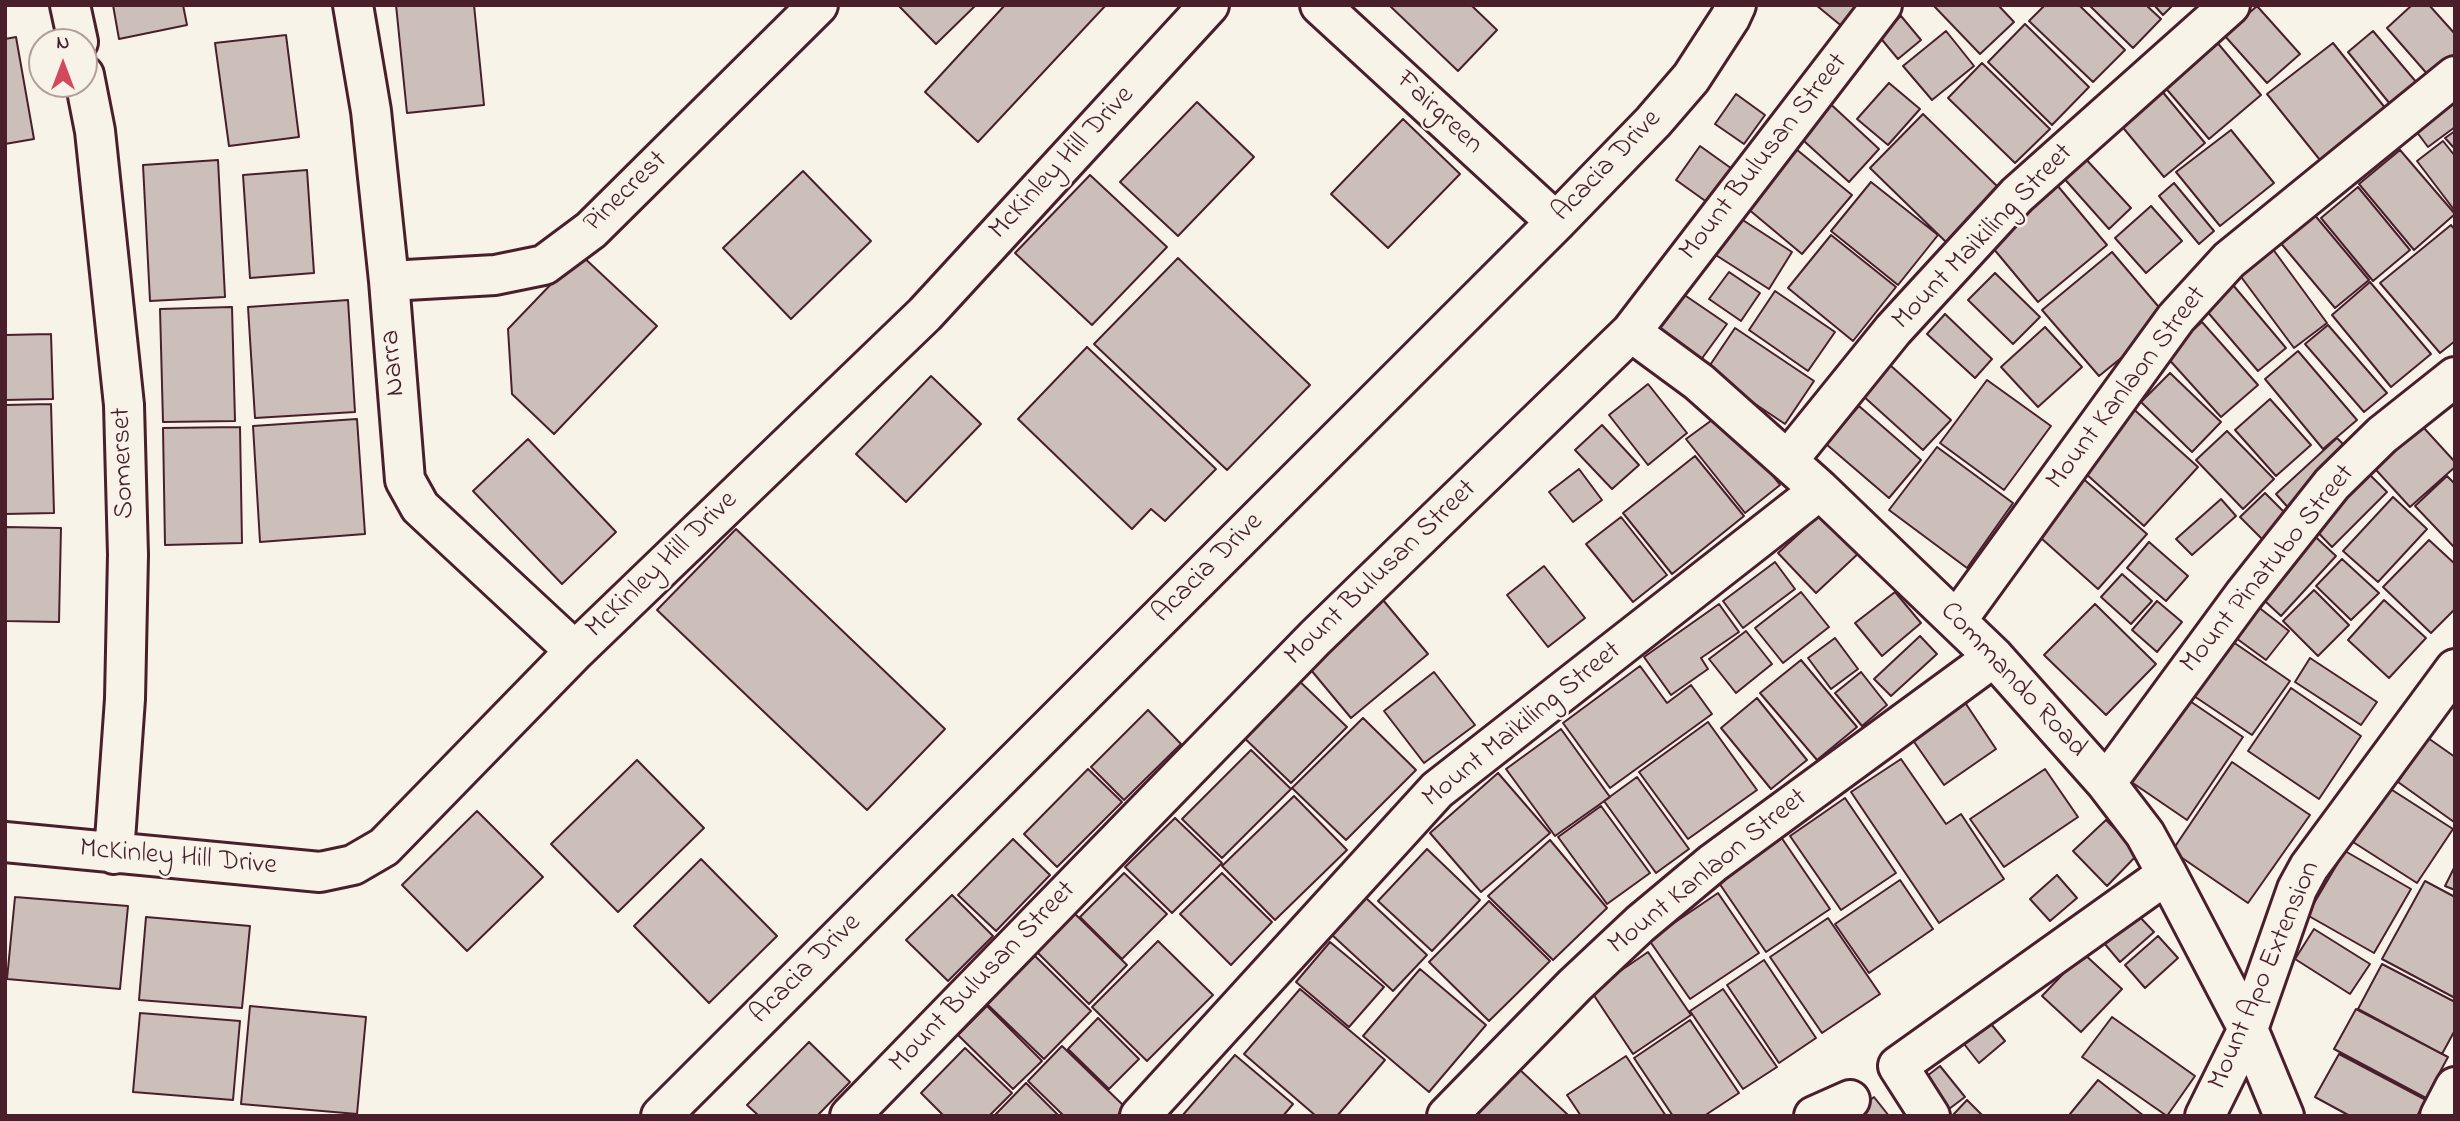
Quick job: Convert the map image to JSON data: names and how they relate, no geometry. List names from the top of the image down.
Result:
{
  "streets": {
    "street": [
      "Fairgreen",
      "Mount Bulusan Street",
      "McKinley Hill Drive",
      "Acacia Drive",
      "Pinecrest",
      "Mount Maikiling Street",
      "Narra",
      "Mount Kanlaon Street",
      "Somerset",
      "Mount Pinatubo Street",
      "Commando Road",
      "Mount Apo Extension"
    ]
  },
  "crossings": [
    ["Fairgreen", "Acacia Drive"],
    ["Mount Bulusan Street", "Commando Road"],
    ["McKinley Hill Drive", "Narra"],
    ["McKinley Hill Drive", "Somerset"],
    ["Pinecrest", "Narra"],
    ["Mount Maikiling Street", "Commando Road"],
    ["Mount Kanlaon Street", "Commando Road"],
    ["Mount Pinatubo Street", "Commando Road"],
    ["Commando Road", "Mount Apo Extension"]
  ],
  "north": "top"
}
